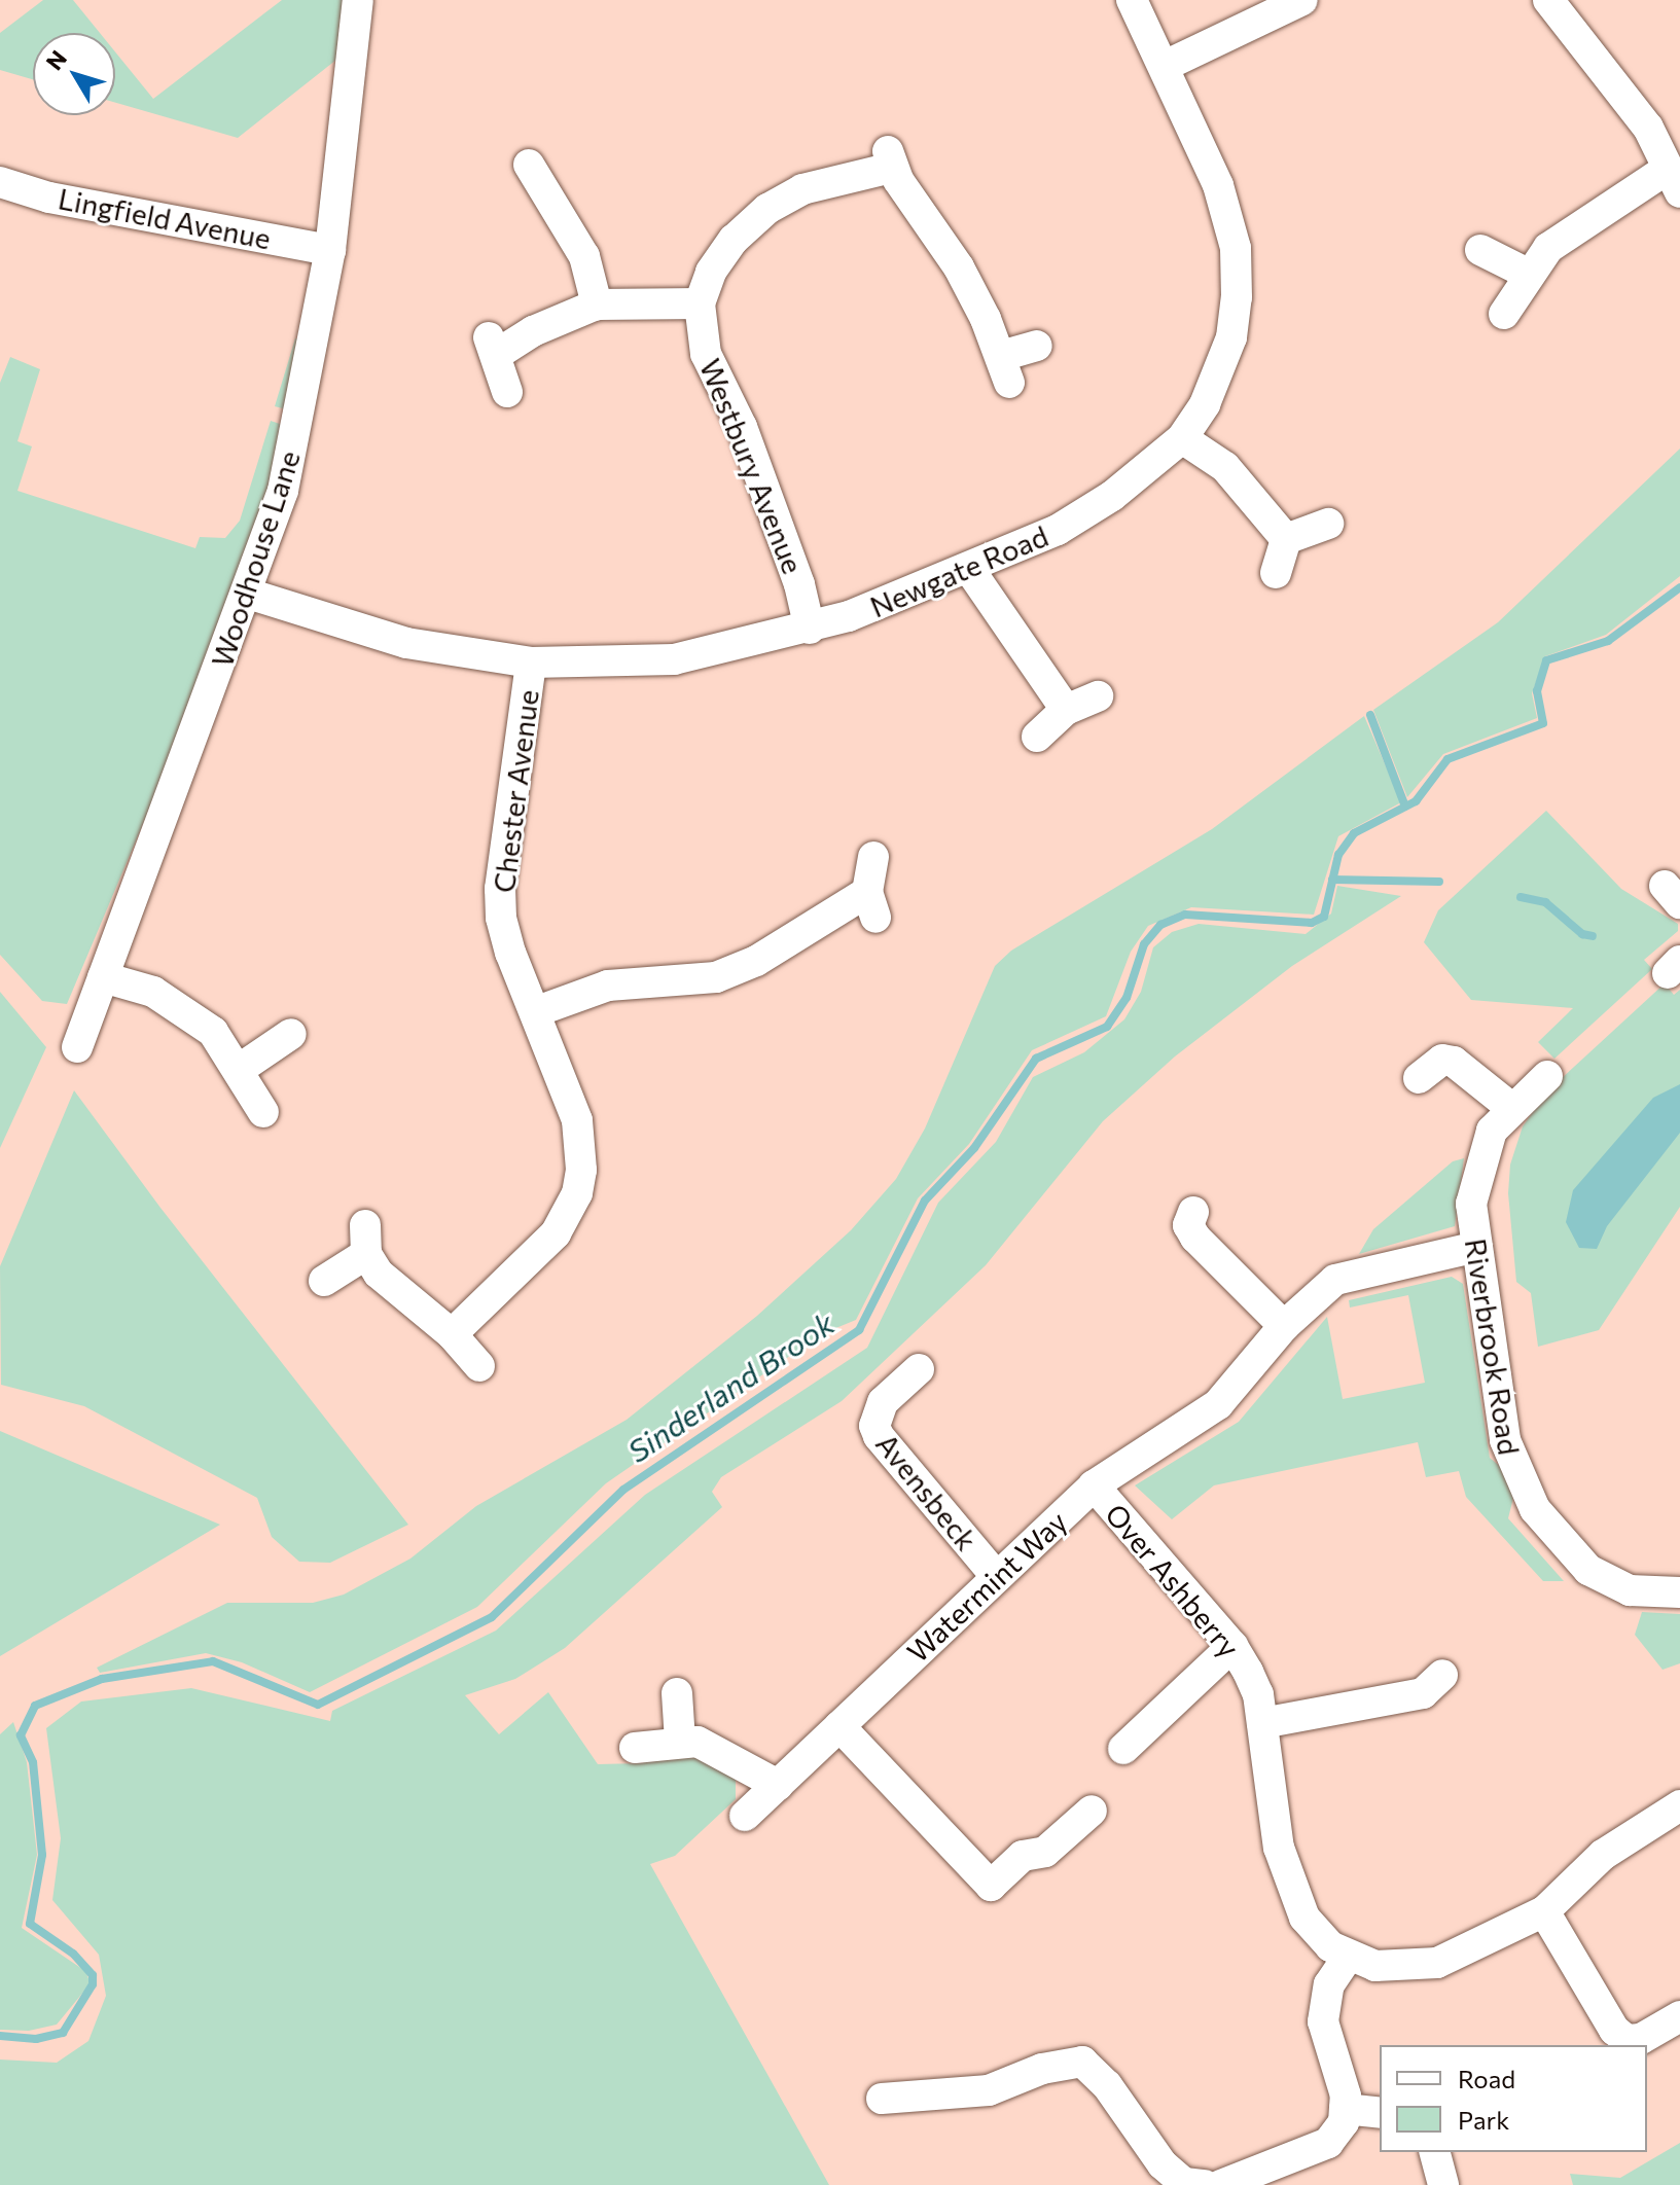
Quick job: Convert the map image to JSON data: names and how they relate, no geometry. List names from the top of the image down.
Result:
{
  "streets": {
    "street": [
      "Lingfield Avenue",
      "Westbury Avenue",
      "Woodhouse Lane",
      "Newgate Road",
      "Chester Avenue",
      "Riverbrook Road",
      "Avensbeck",
      "Over Ashberry",
      "Watermint Way"
    ]
  },
  "crossings": [
    ["Lingfield Avenue", "Woodhouse Lane"],
    ["Westbury Avenue", "Newgate Road"],
    ["Woodhouse Lane", "Newgate Road"],
    ["Newgate Road", "Chester Avenue"],
    ["Riverbrook Road", "Watermint Way"],
    ["Avensbeck", "Watermint Way"],
    ["Over Ashberry", "Watermint Way"]
  ],
  "water": ["Sinderland Brook"],
  "legend": ["Road", "Park"],
  "north": "top left"
}
